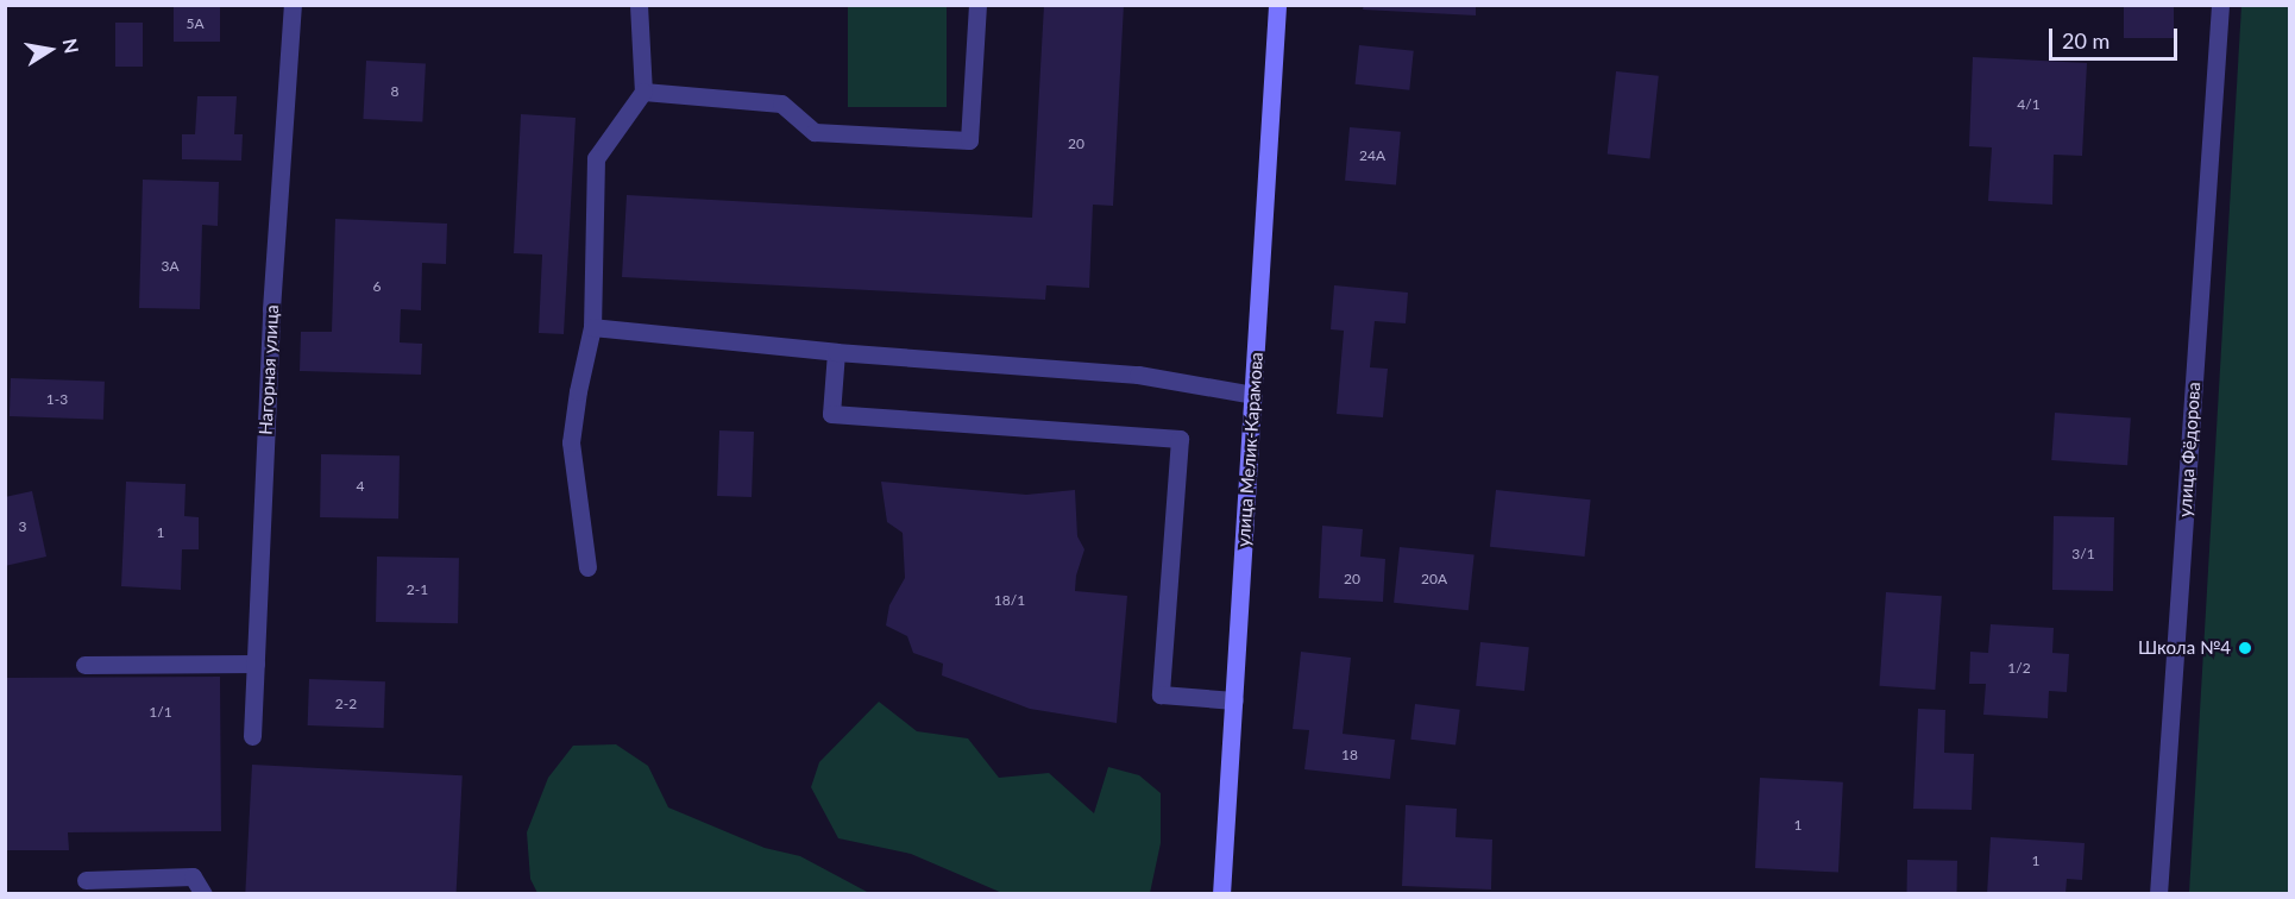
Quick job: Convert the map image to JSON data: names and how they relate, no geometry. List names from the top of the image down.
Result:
{
  "streets": {
    "street": ["Нагорная улица", "улица Мелик-Карамова", "улица Фёдорова"]
  },
  "places": ["Школа №4"],
  "house_numbers": [
    "5А",
    "8",
    "4/1",
    "20",
    "24А",
    "3А",
    "6",
    "1-3",
    "4",
    "3",
    "1",
    "3/1",
    "20",
    "20А",
    "2-1",
    "18/1",
    "1/2",
    "2-2",
    "1/1",
    "18",
    "1",
    "1"
  ],
  "scale_bar": "20 m",
  "north": "right"
}
